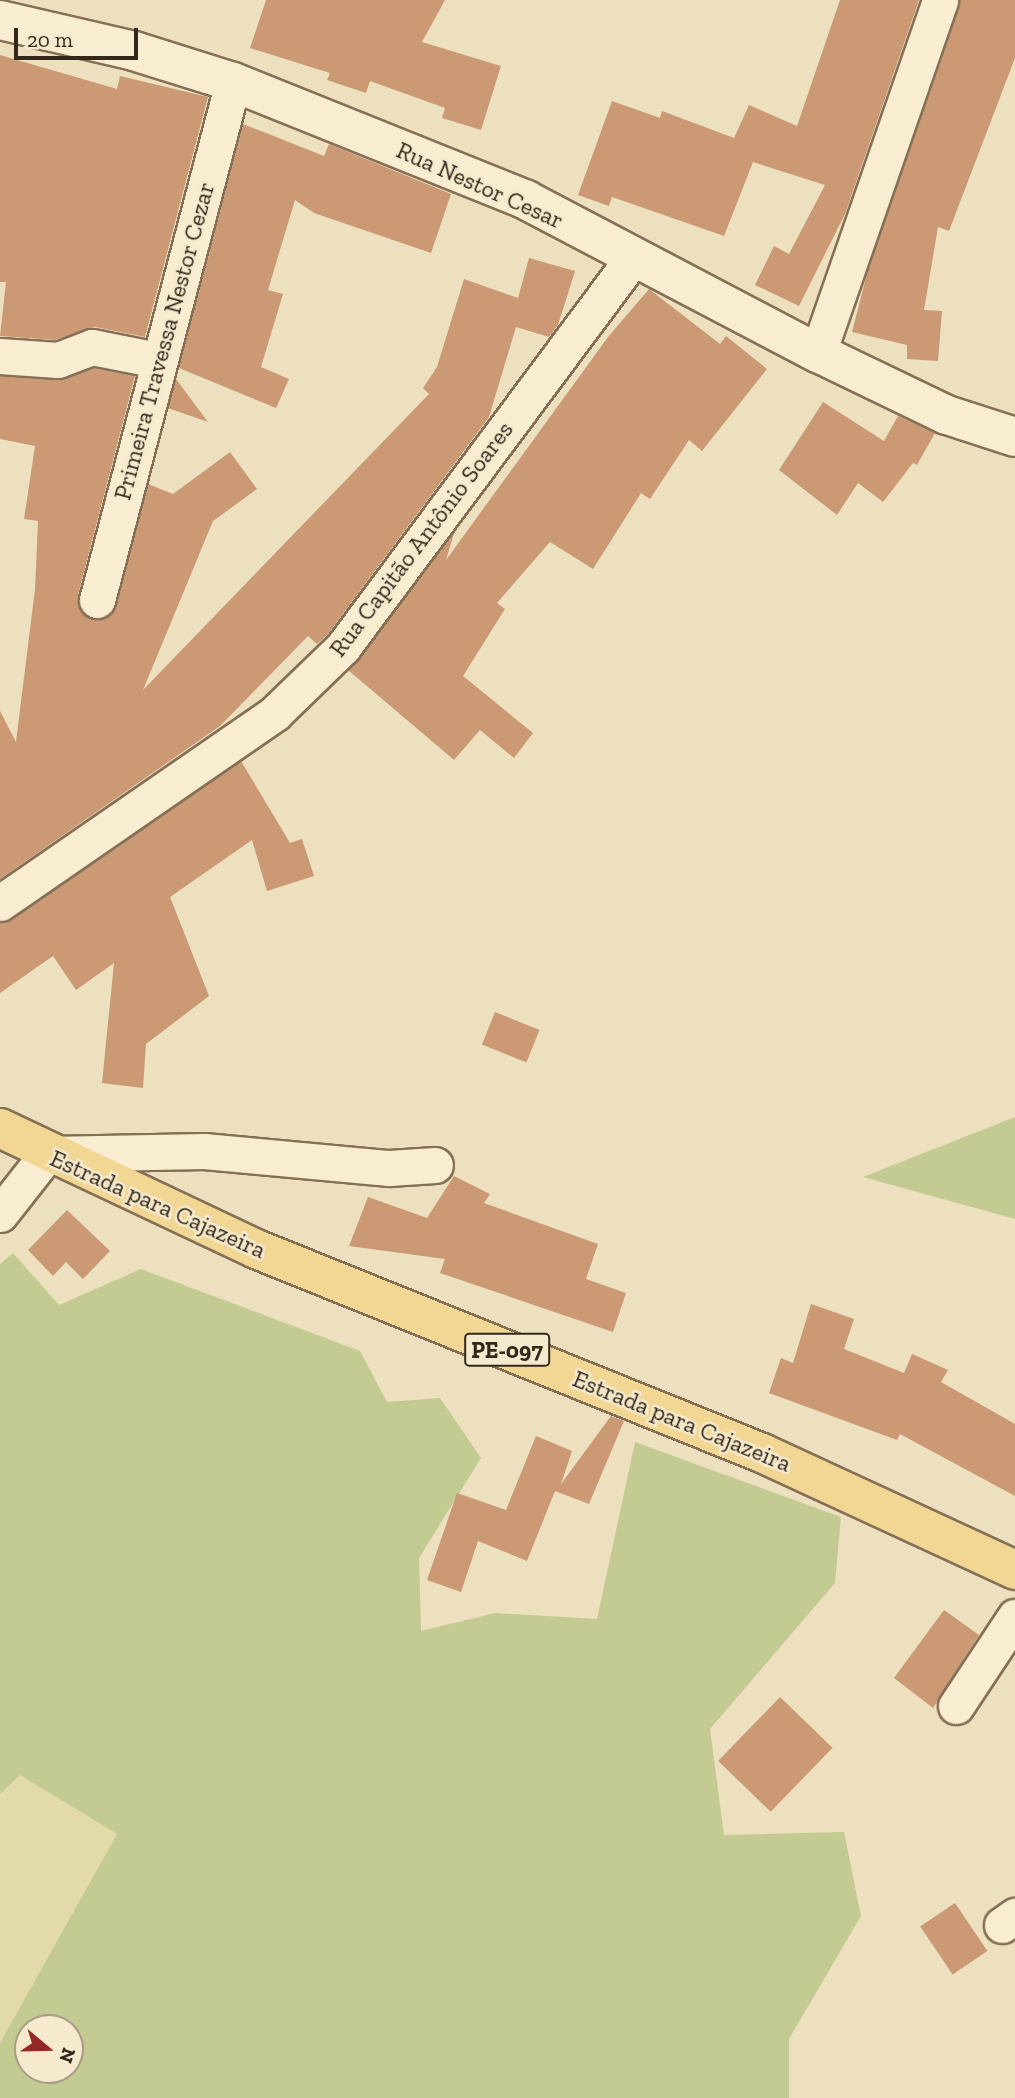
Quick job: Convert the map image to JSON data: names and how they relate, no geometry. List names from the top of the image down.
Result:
{
  "streets": {
    "main road": ["Estrada para Cajazeira", "PE-097"],
    "street": ["Rua Nestor Cesar", "Primeira Travessa Nestor Cezar", "Rua Capitão Antônio Soares"]
  },
  "crossings": [
    ["Rua Nestor Cesar", "Primeira Travessa Nestor Cezar"],
    ["Rua Nestor Cesar", "Rua Capitão Antônio Soares"]
  ],
  "scale_bar": "20 m",
  "north": "right"
}
